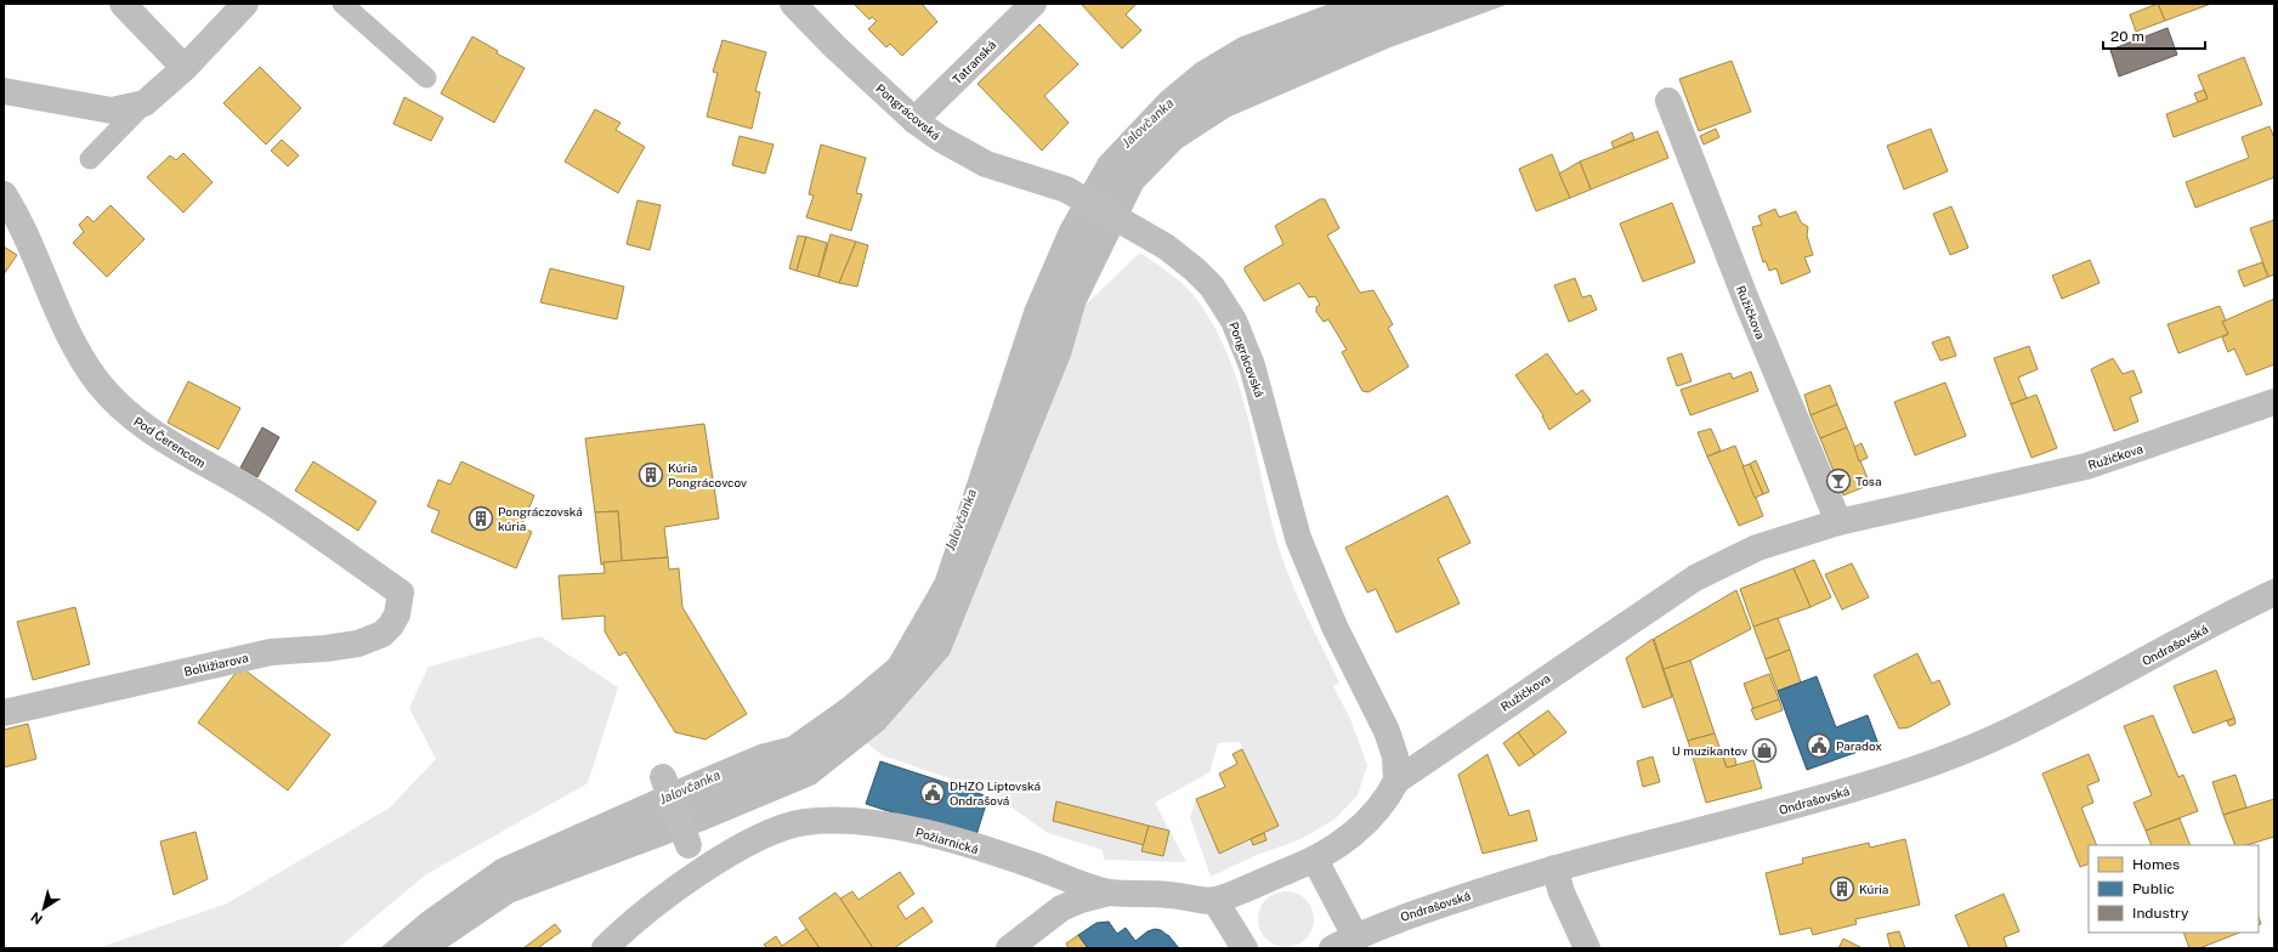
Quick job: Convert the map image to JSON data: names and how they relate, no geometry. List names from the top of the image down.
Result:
{
  "streets": {
    "street": [
      "Tatranská",
      "Pongrácovská",
      "Ružičkova",
      "Pod Čerencom",
      "Ondrašovská",
      "Boltižiarova",
      "Požiarnická"
    ]
  },
  "crossings": [
    ["Tatranská", "Pongrácovská"],
    ["Pongrácovská", "Ružičkova"],
    ["Ružičkova", "Požiarnická"],
    ["Pod Čerencom", "Boltižiarova"]
  ],
  "water": ["Jalovčanka"],
  "places": {
    "building": ["Kúria Pongrácovcov", "Pongráczovská kúria", "Kúria"],
    "bar": ["Tosa"],
    "public building": ["Paradox", "DHZO Liptovská Ondrašová"],
    "shop": ["U muzikantov"]
  },
  "legend": ["Homes", "Public", "Industry"],
  "scale_bar": "20 m",
  "north": "bottom left"
}
